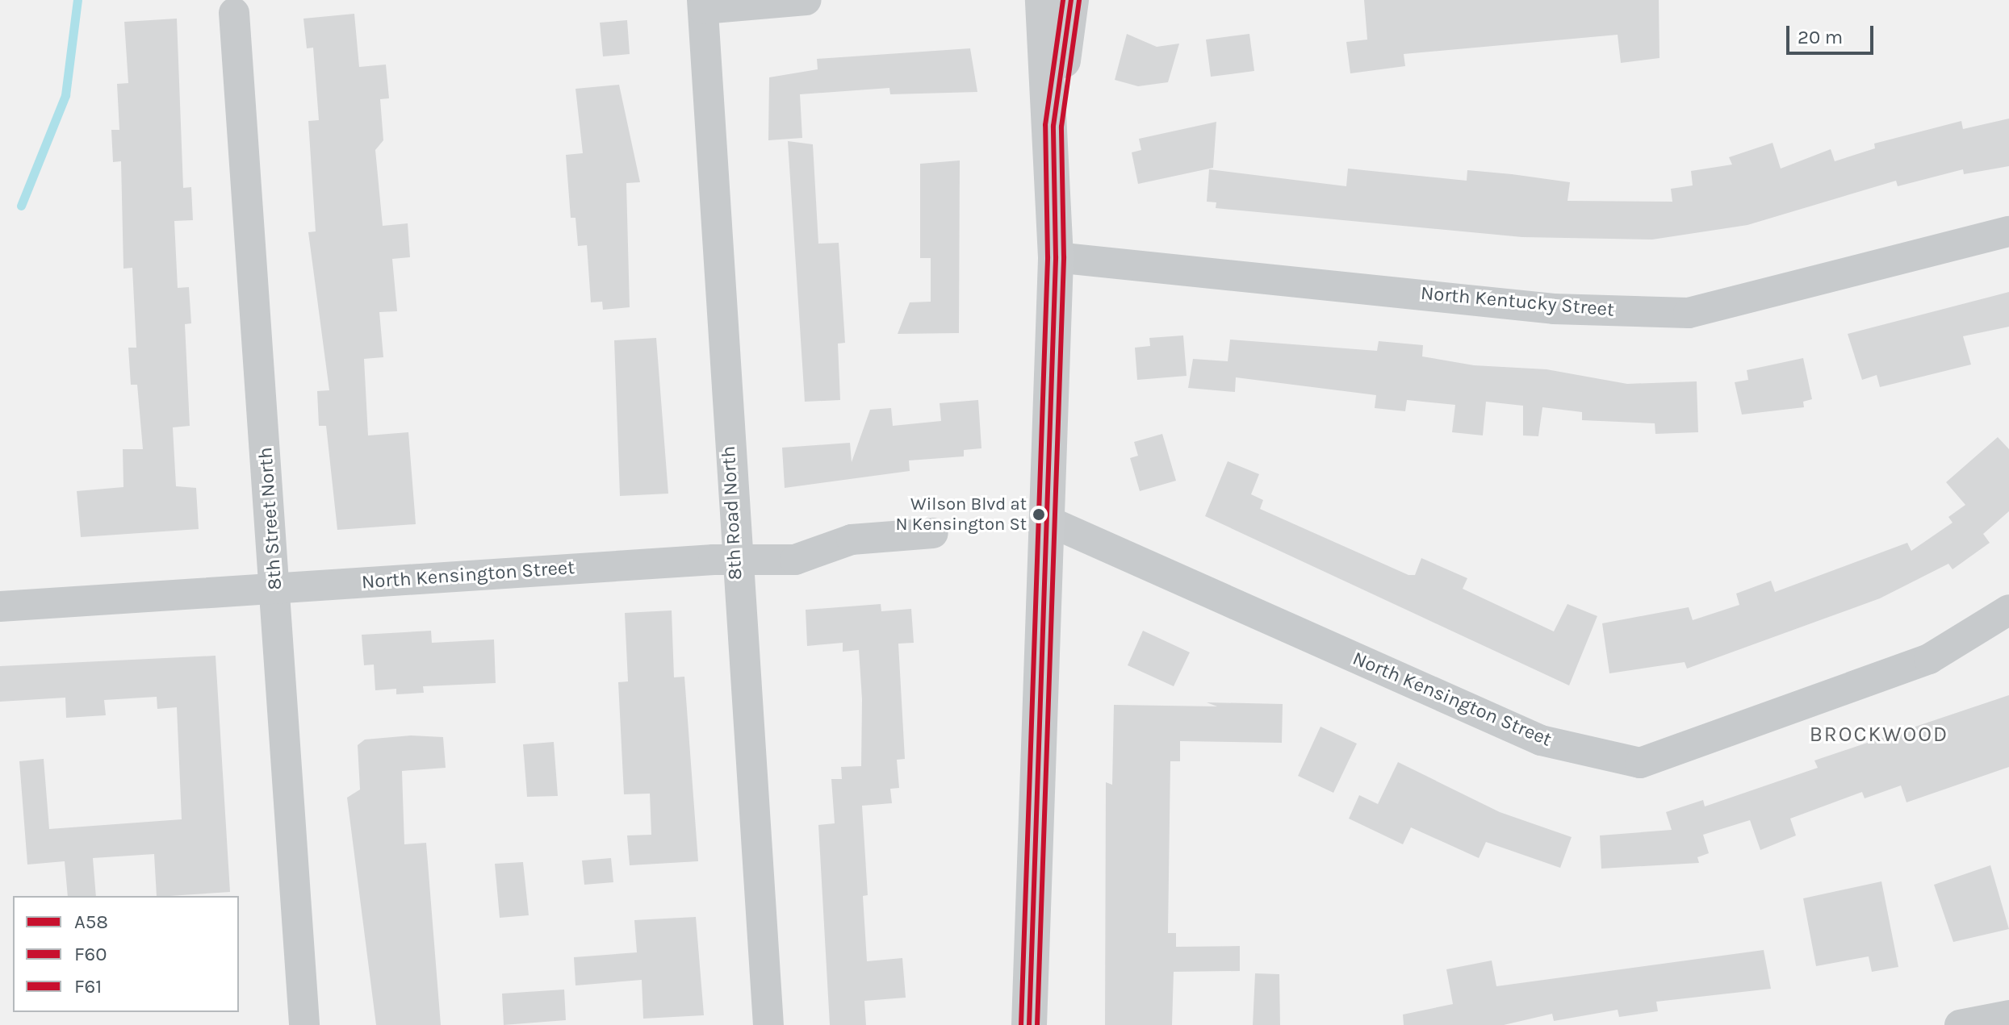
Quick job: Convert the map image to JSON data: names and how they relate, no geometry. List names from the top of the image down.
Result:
{
  "streets": {
    "street": [
      "North Kentucky Street",
      "8th Road North",
      "8th Street North",
      "North Kensington Street"
    ]
  },
  "crossings": [
    ["8th Road North", "North Kensington Street"],
    ["8th Street North", "North Kensington Street"]
  ],
  "districts": ["BROCKWOOD"],
  "places": ["Wilson Blvd at N Kensington St"],
  "lines": ["transit line A58", "transit line F61", "transit line F60"],
  "legend": ["A58", "F60", "F61"],
  "scale_bar": "20 m"
}
